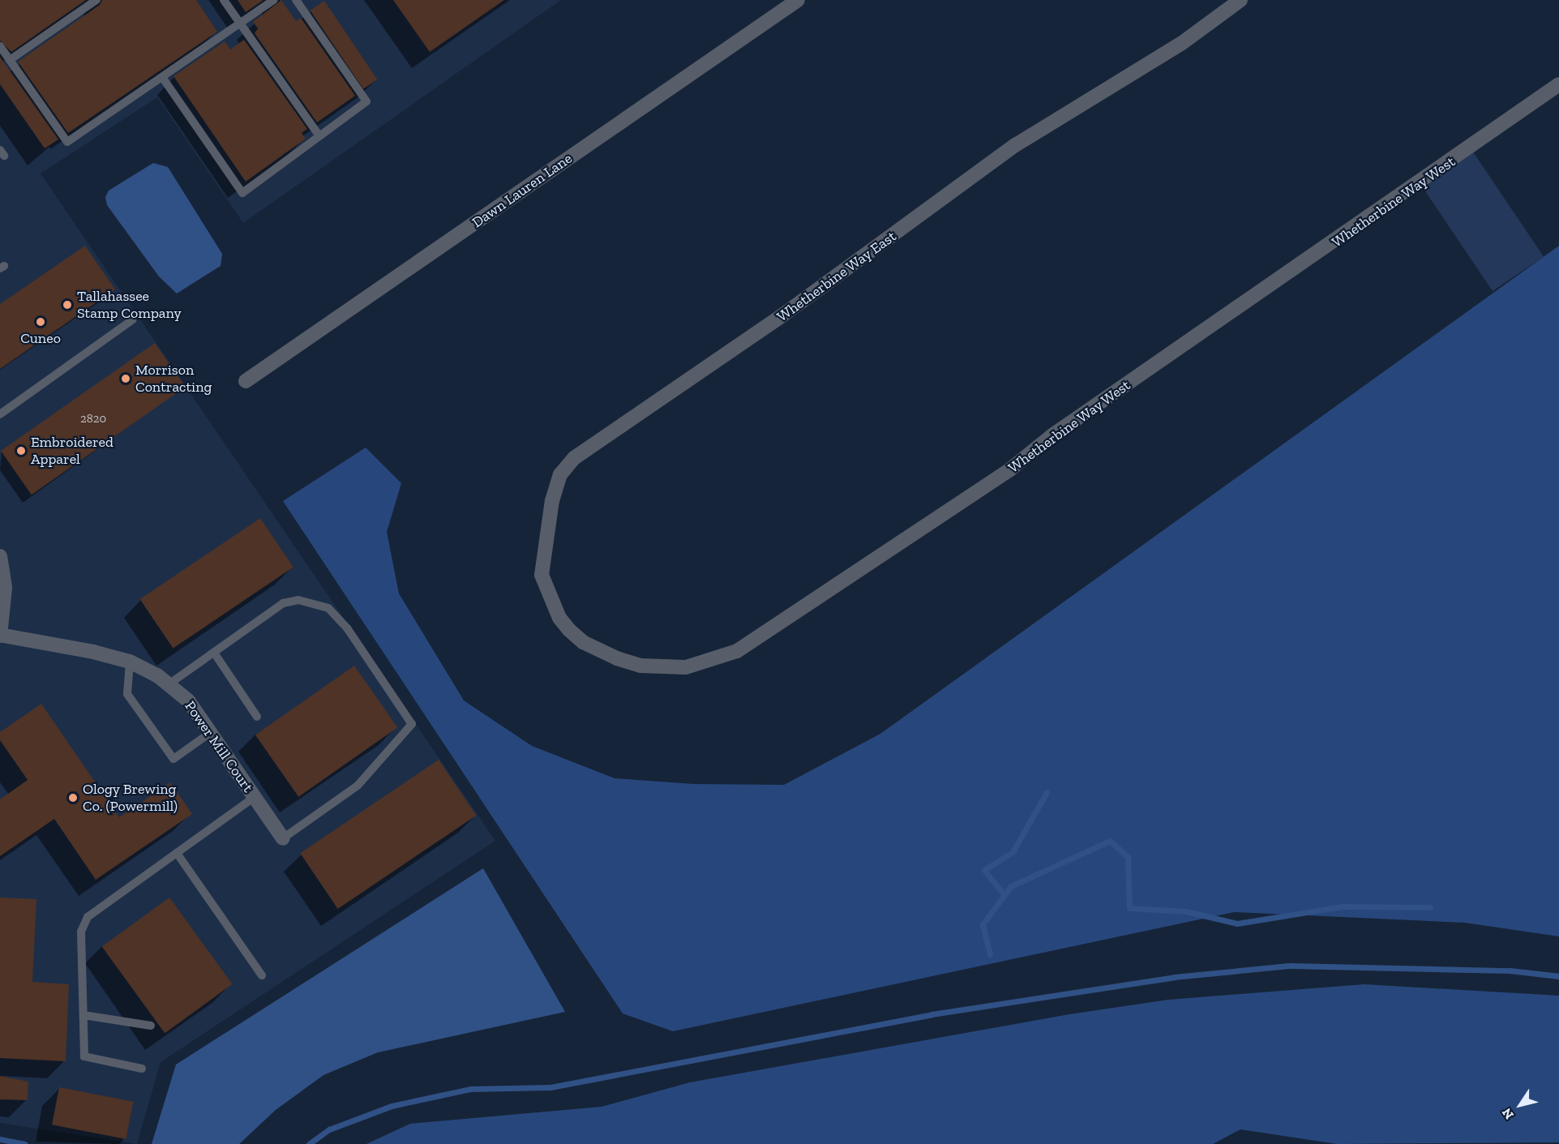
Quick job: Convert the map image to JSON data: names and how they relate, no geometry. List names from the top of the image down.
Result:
{
  "streets": {
    "street": [
      "Dawn Lauren Lane",
      "Whetherbine Way West",
      "Whetherbine Way East",
      "Power Mill Court"
    ]
  },
  "crossings": [
    ["Whetherbine Way West", "Whetherbine Way East"]
  ],
  "places": [
    "Tallahassee Stamp Company",
    "Cuneo",
    "Morrison Contracting",
    "Embroidered Apparel",
    "Ology Brewing Co. (Powermill)"
  ],
  "house_numbers": ["2820"],
  "north": "bottom left"
}
